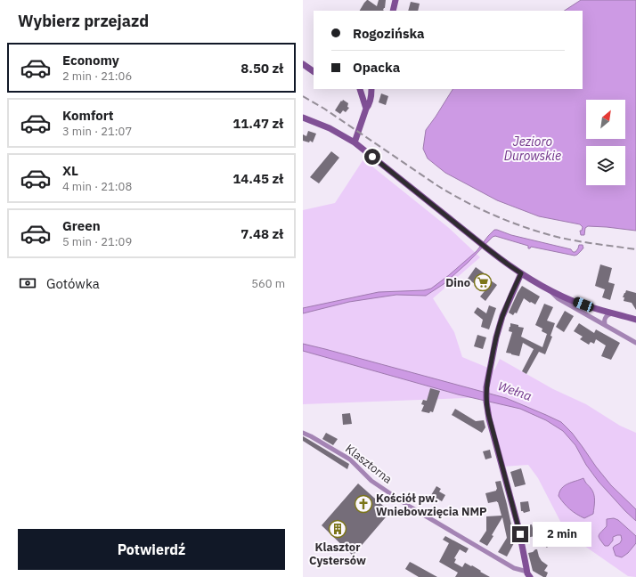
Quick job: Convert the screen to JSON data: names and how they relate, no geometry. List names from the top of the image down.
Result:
{
  "streets": {
    "street": ["Klasztorna"]
  },
  "water": ["Jezioro Durowskie", "Wełna"],
  "places": {
    "supermarket": ["Dino"],
    "church": ["Kościół pw. Wniebowzięcia NMP"],
    "building": ["Klasztor Cystersów"]
  },
  "north": "top right",
  "page": {
    "heading": "Wybierz przejazd",
    "banner": ["Rogozińska", "Opacka"],
    "list": [
      {
        "name": "Economy",
        "note": "2 min · 21:06",
        "value": "8.50 zł"
      },
      {
        "name": "Komfort",
        "note": "3 min · 21:07",
        "value": "11.47 zł"
      },
      {
        "name": "XL",
        "note": "4 min · 21:08",
        "value": "14.45 zł"
      },
      {
        "name": "Green",
        "note": "5 min · 21:09",
        "value": "7.48 zł"
      }
    ],
    "pay": ["Gotówka", "560 m"],
    "buttons": "Potwierdź",
    "bubble": "2 min"
  }
}
